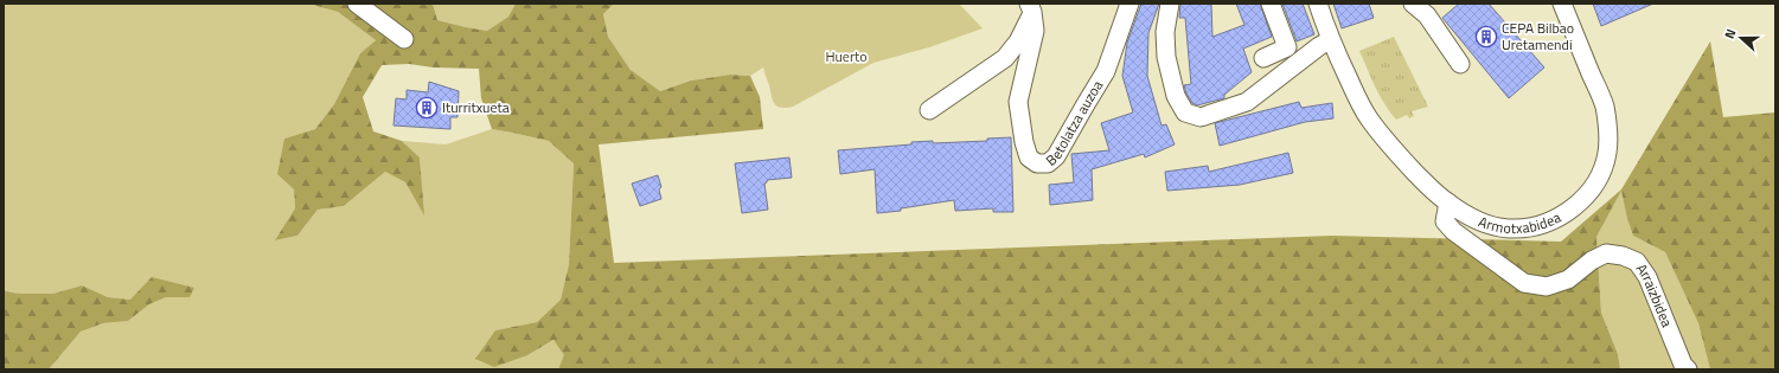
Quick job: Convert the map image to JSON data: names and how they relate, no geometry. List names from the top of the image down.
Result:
{
  "streets": {
    "street": ["Betolatza auzoa", "Armotxabidea", "Arraizbidea"]
  },
  "crossings": [
    ["Armotxabidea", "Arraizbidea"]
  ],
  "parks": ["Huerto"],
  "places": {
    "building": ["CEPA Bilbao Uretamendi", "Iturritxueta"]
  },
  "north": "left"
}
